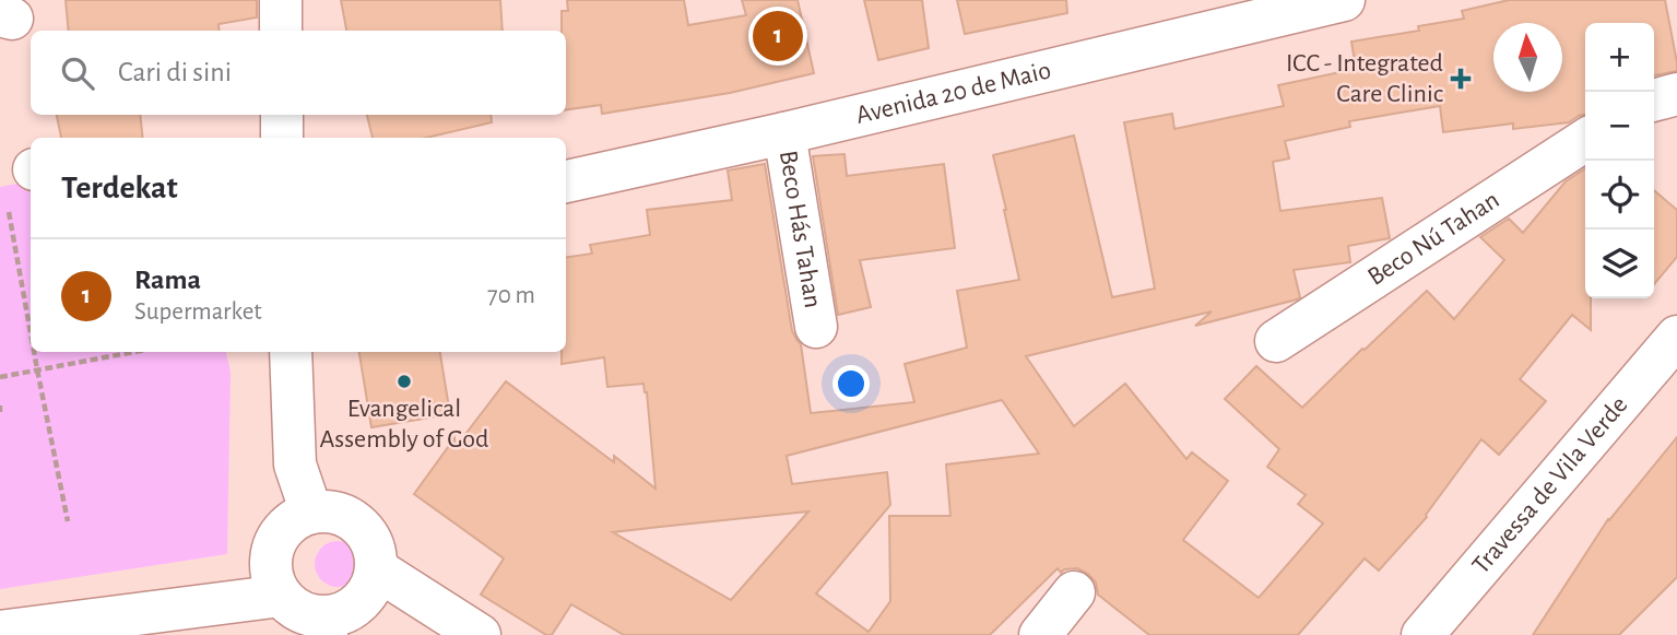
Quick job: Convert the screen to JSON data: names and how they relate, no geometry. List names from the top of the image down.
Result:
{
  "streets": {
    "main road": [
      "Avenida 20 de Maio",
      "Beco Hás Tahan",
      "Beco Nú Tahan",
      "Travessa de Vila Verde"
    ]
  },
  "crossings": [
    ["Avenida 20 de Maio", "Beco Hás Tahan"]
  ],
  "places": {
    "health": ["ICC - Integrated Care Clinic"],
    "other": ["Evangelical Assembly of God"]
  },
  "north": "top",
  "page": {
    "pins": "1",
    "map_buttons": ["+", "−"],
    "search": "Cari di sini",
    "heading": "Terdekat",
    "list": [
      {
        "mark": "1",
        "name": "Rama",
        "note": "Supermarket",
        "value": "70 m"
      }
    ]
  }
}
